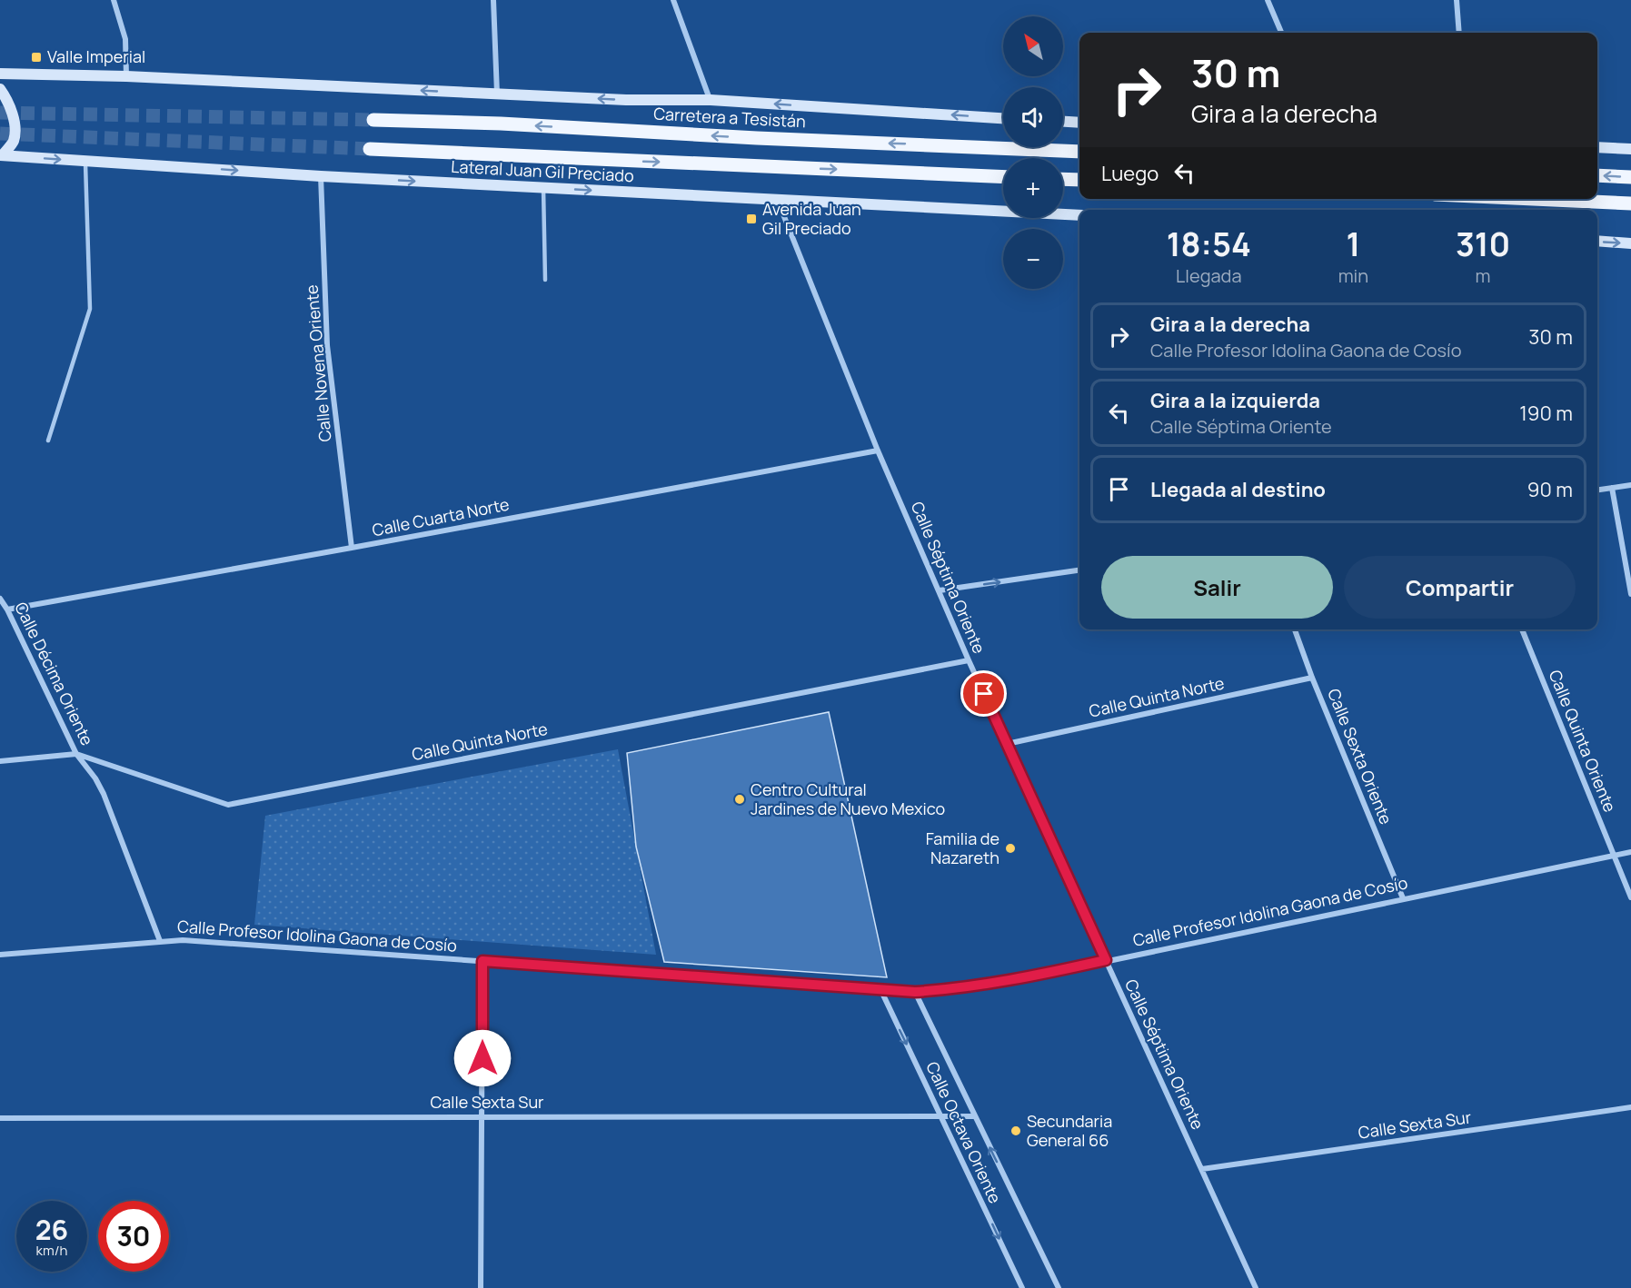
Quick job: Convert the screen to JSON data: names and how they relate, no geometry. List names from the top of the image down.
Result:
{
  "streets": {
    "main road": ["Carretera a Tesistán", "Lateral Juan Gil Preciado"],
    "street": [
      "Calle Novena Oriente",
      "Calle Cuarta Norte",
      "Calle Séptima Oriente",
      "Calle Décima Oriente",
      "Calle Quinta Norte",
      "Calle Quinta Oriente",
      "Calle Sexta Oriente",
      "Calle Profesor Idolina Gaona de Cosío",
      "Calle Sexta Sur",
      "Calle Octava Oriente"
    ]
  },
  "crossings": [
    ["Lateral Juan Gil Preciado", "Calle Novena Oriente"],
    ["Lateral Juan Gil Preciado", "Calle Séptima Oriente"],
    ["Calle Novena Oriente", "Calle Cuarta Norte"],
    ["Calle Cuarta Norte", "Calle Séptima Oriente"],
    ["Calle Cuarta Norte", "Calle Décima Oriente"],
    ["Calle Séptima Oriente", "Calle Quinta Norte"],
    ["Calle Séptima Oriente", "Calle Profesor Idolina Gaona de Cosío"],
    ["Calle Séptima Oriente", "Calle Sexta Sur"],
    ["Calle Décima Oriente", "Calle Quinta Norte"],
    ["Calle Décima Oriente", "Calle Profesor Idolina Gaona de Cosío"],
    ["Calle Quinta Norte", "Calle Sexta Oriente"],
    ["Calle Quinta Oriente", "Calle Profesor Idolina Gaona de Cosío"],
    ["Calle Sexta Oriente", "Calle Profesor Idolina Gaona de Cosío"],
    ["Calle Profesor Idolina Gaona de Cosío", "Calle Octava Oriente"],
    ["Calle Sexta Sur", "Calle Octava Oriente"]
  ],
  "places": {
    "transit": ["Valle Imperial", "Avenida Juan Gil Preciado"],
    "other": ["Centro Cultural Jardines de Nuevo Mexico", "Familia de Nazareth", "Secundaria General 66"]
  },
  "north": "top left",
  "page": {
    "map_buttons": ["+", "−"],
    "turn": ["30 m", "Gira a la derecha"],
    "then": "Luego",
    "eta": [
      "18:54",
      "Llegada",
      "1",
      "min",
      "310",
      "m"
    ],
    "list": [
      {
        "name": "Gira a la derecha",
        "note": "Calle Profesor Idolina Gaona de Cosío",
        "value": "30 m"
      },
      {
        "name": "Gira a la izquierda",
        "note": "Calle Séptima Oriente",
        "value": "190 m"
      },
      {
        "name": "Llegada al destino",
        "value": "90 m"
      }
    ],
    "buttons": ["Salir", "Compartir"],
    "speed": "26 km/h",
    "limit": "30"
  }
}
